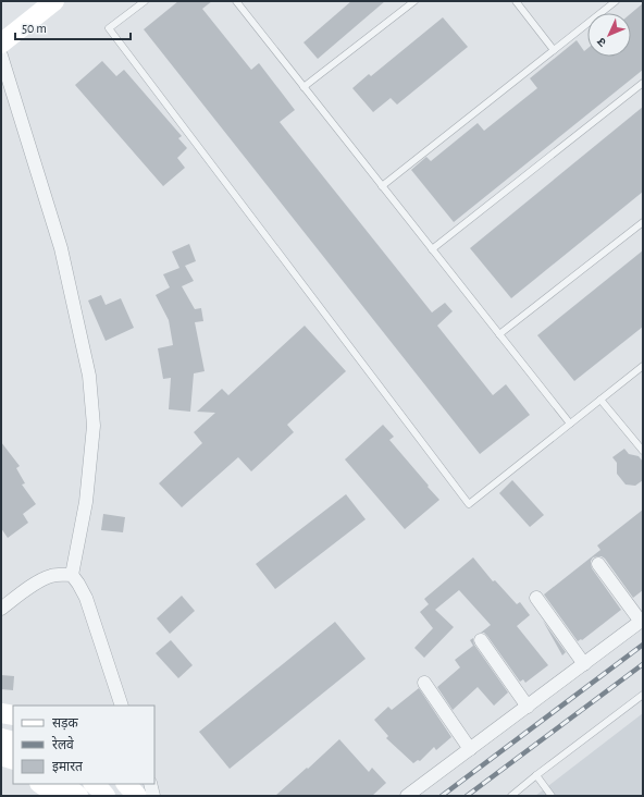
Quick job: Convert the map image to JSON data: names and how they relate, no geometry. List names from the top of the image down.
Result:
{
  "legend": ["सड़क", "रेलवे", "इमारत"],
  "scale_bar": "50 m",
  "north": "bottom left"
}
